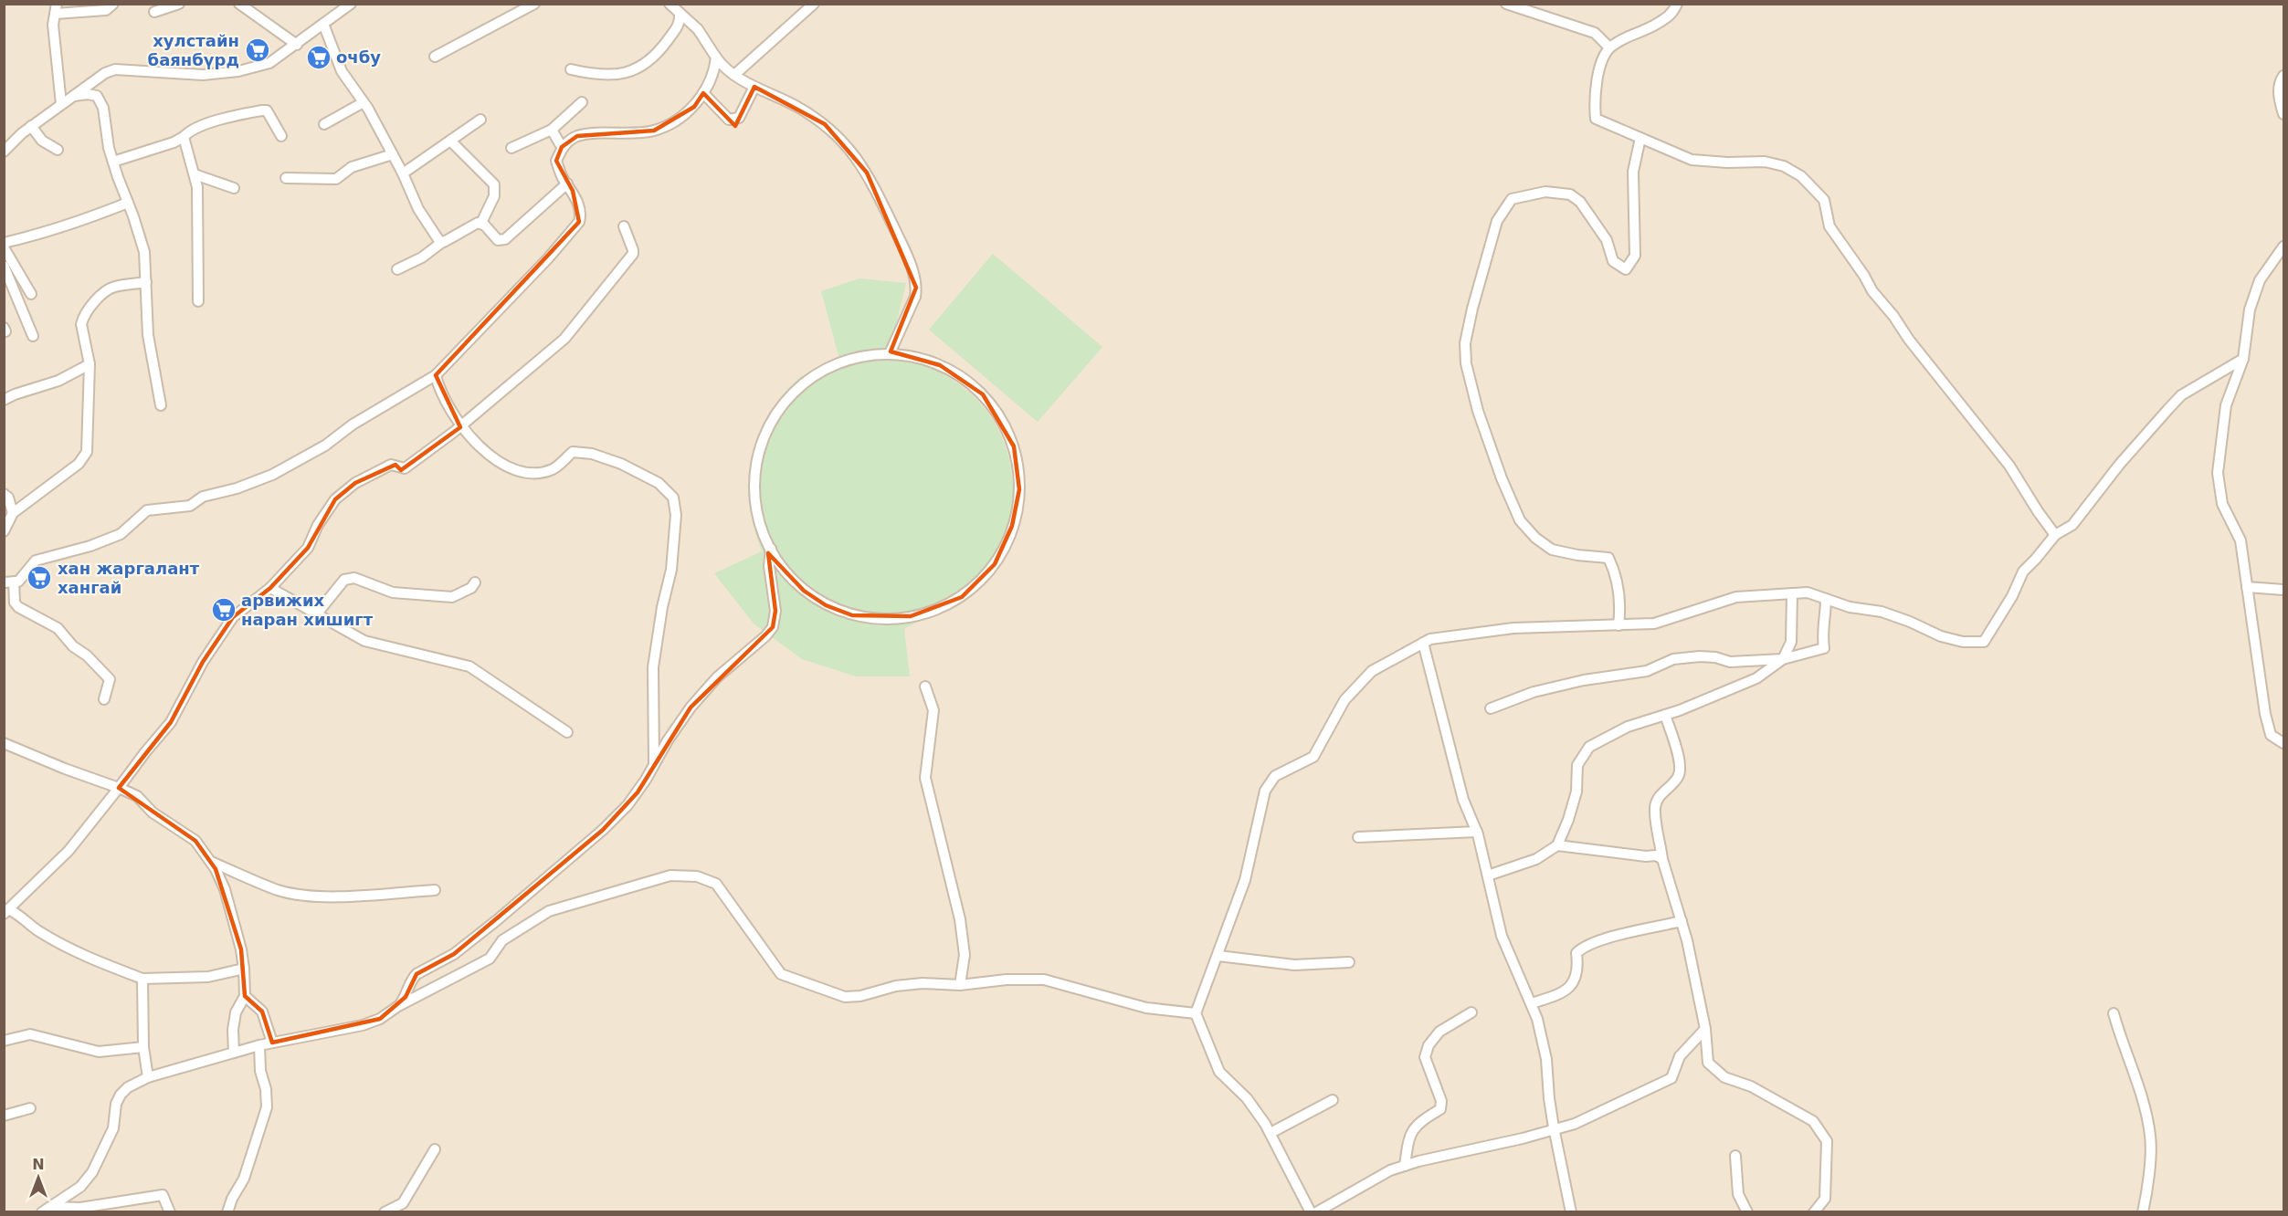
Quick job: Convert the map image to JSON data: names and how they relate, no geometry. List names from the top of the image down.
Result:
{
  "places": {
    "supermarket": [
      "хулстайн баянбүрд",
      "очбу",
      "хан жаргалант хангай",
      "арвижих наран хишигт"
    ]
  },
  "north": "top"
}
